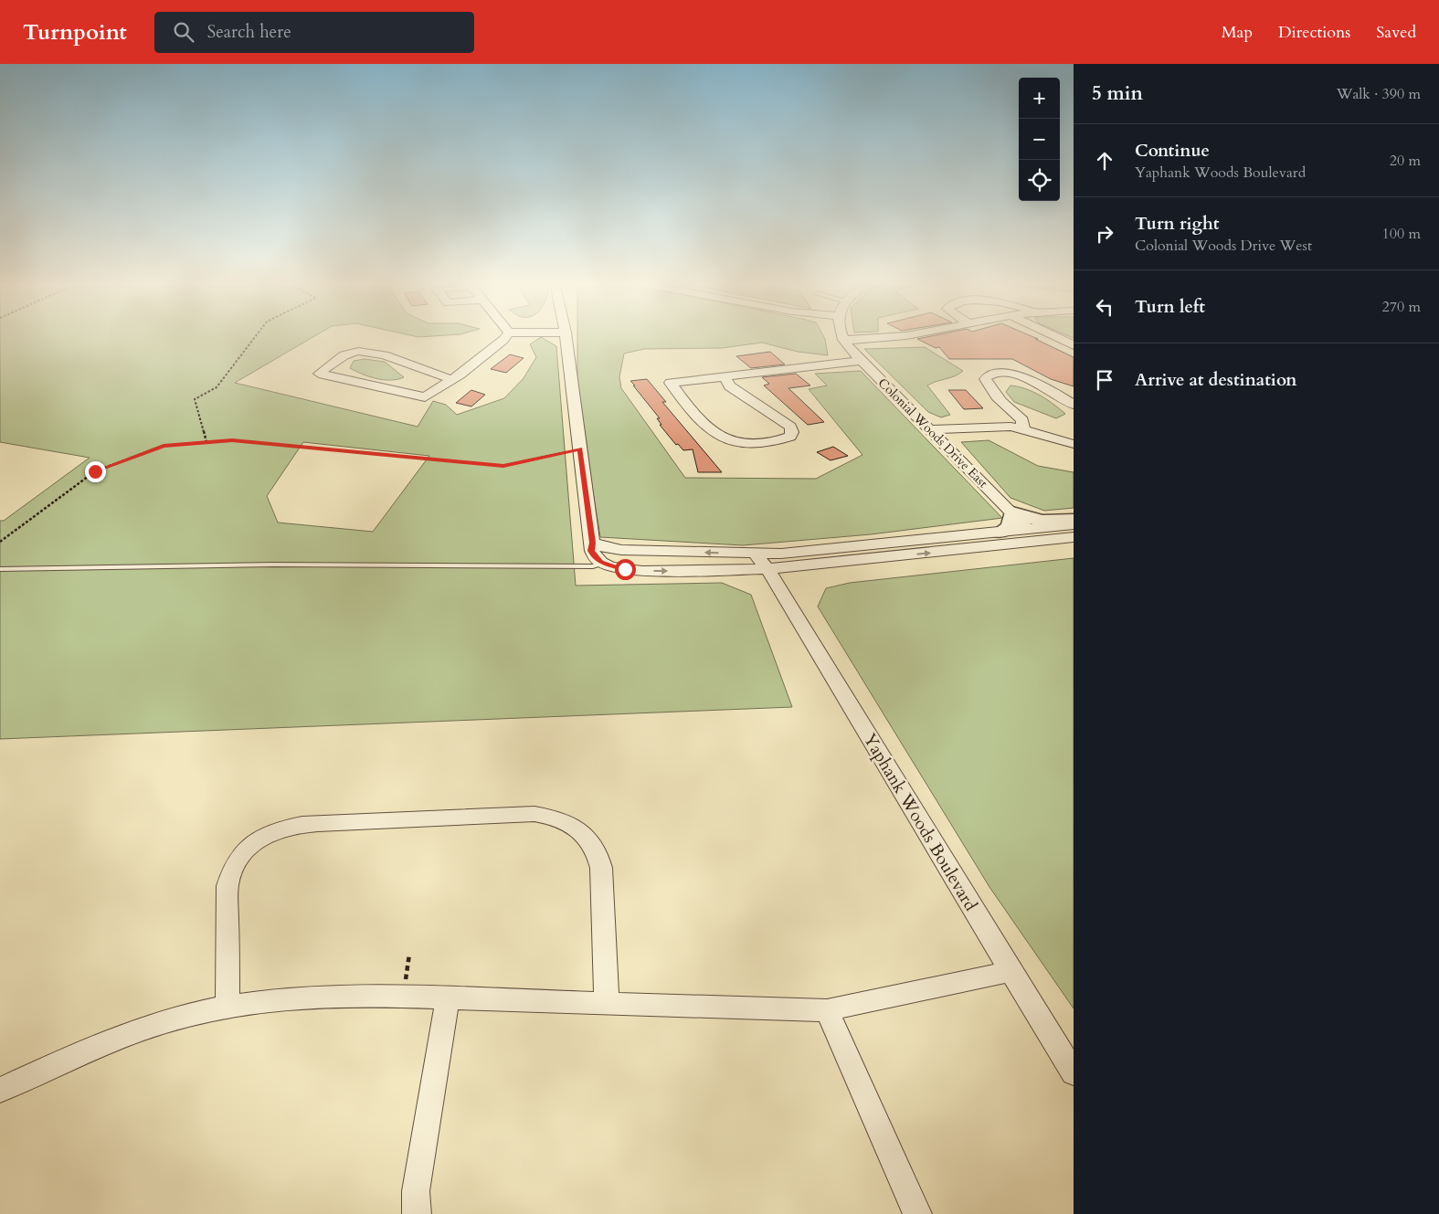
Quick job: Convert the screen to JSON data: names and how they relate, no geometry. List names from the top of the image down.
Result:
{
  "streets": {
    "street": ["Colonial Woods Drive East", "Yaphank Woods Boulevard"]
  },
  "page": {
    "header": "Turnpoint",
    "search": "Search here",
    "nav": ["Map", "Directions", "Saved"],
    "heading": ["5 min", "Walk · 390 m"],
    "map_buttons": ["+", "−"],
    "list": [
      ["Continue", "Yaphank Woods Boulevard", "20 m"],
      ["Turn right", "Colonial Woods Drive West", "100 m"],
      ["Turn left", "270 m"],
      "Arrive at destination"
    ]
  }
}
